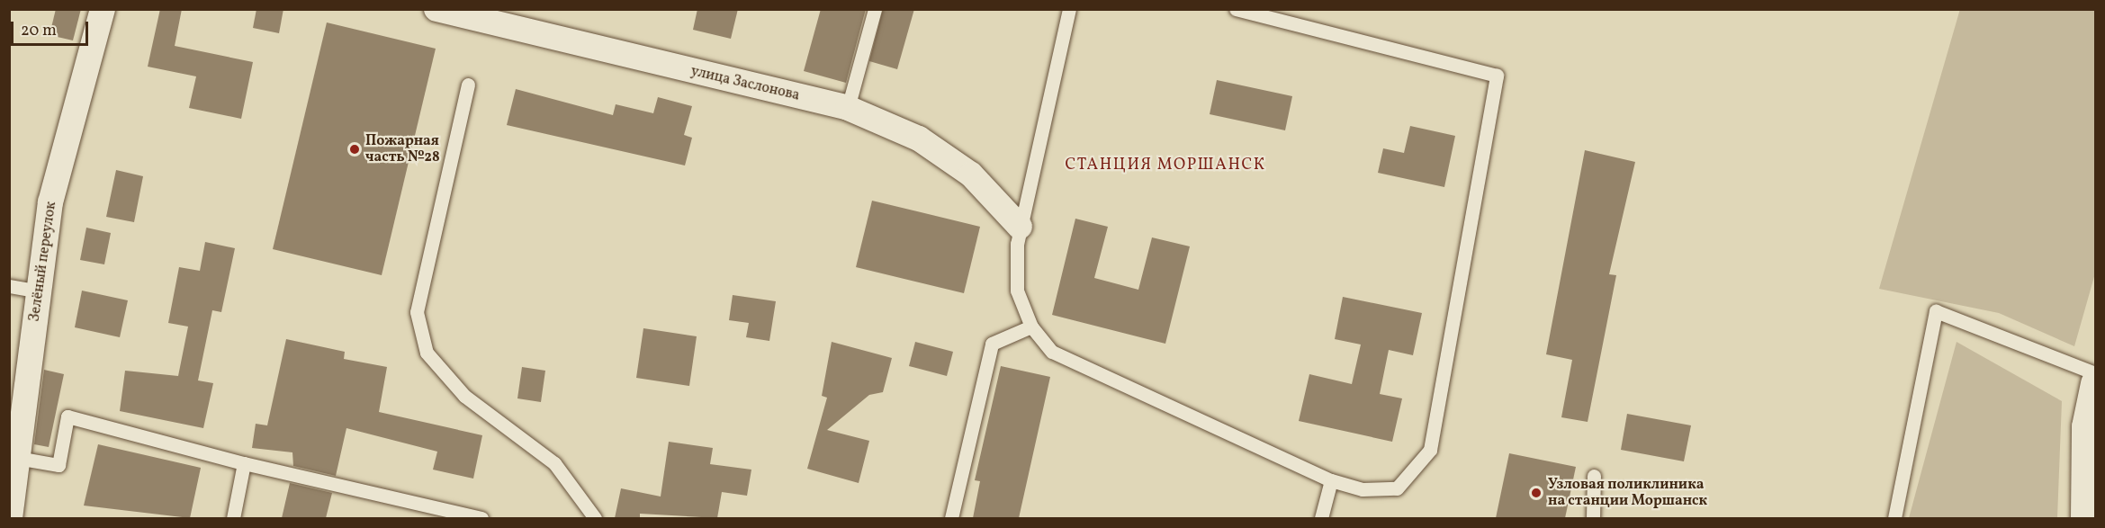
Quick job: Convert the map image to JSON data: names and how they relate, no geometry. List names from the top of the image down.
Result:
{
  "streets": {
    "street": ["улица Заслонова", "Зелёный переулок"]
  },
  "districts": ["СТАНЦИЯ МОРШАНСК"],
  "places": ["Пожарная часть №28", "Узловая поликлиника на станции Моршанск"],
  "scale_bar": "20 m"
}
